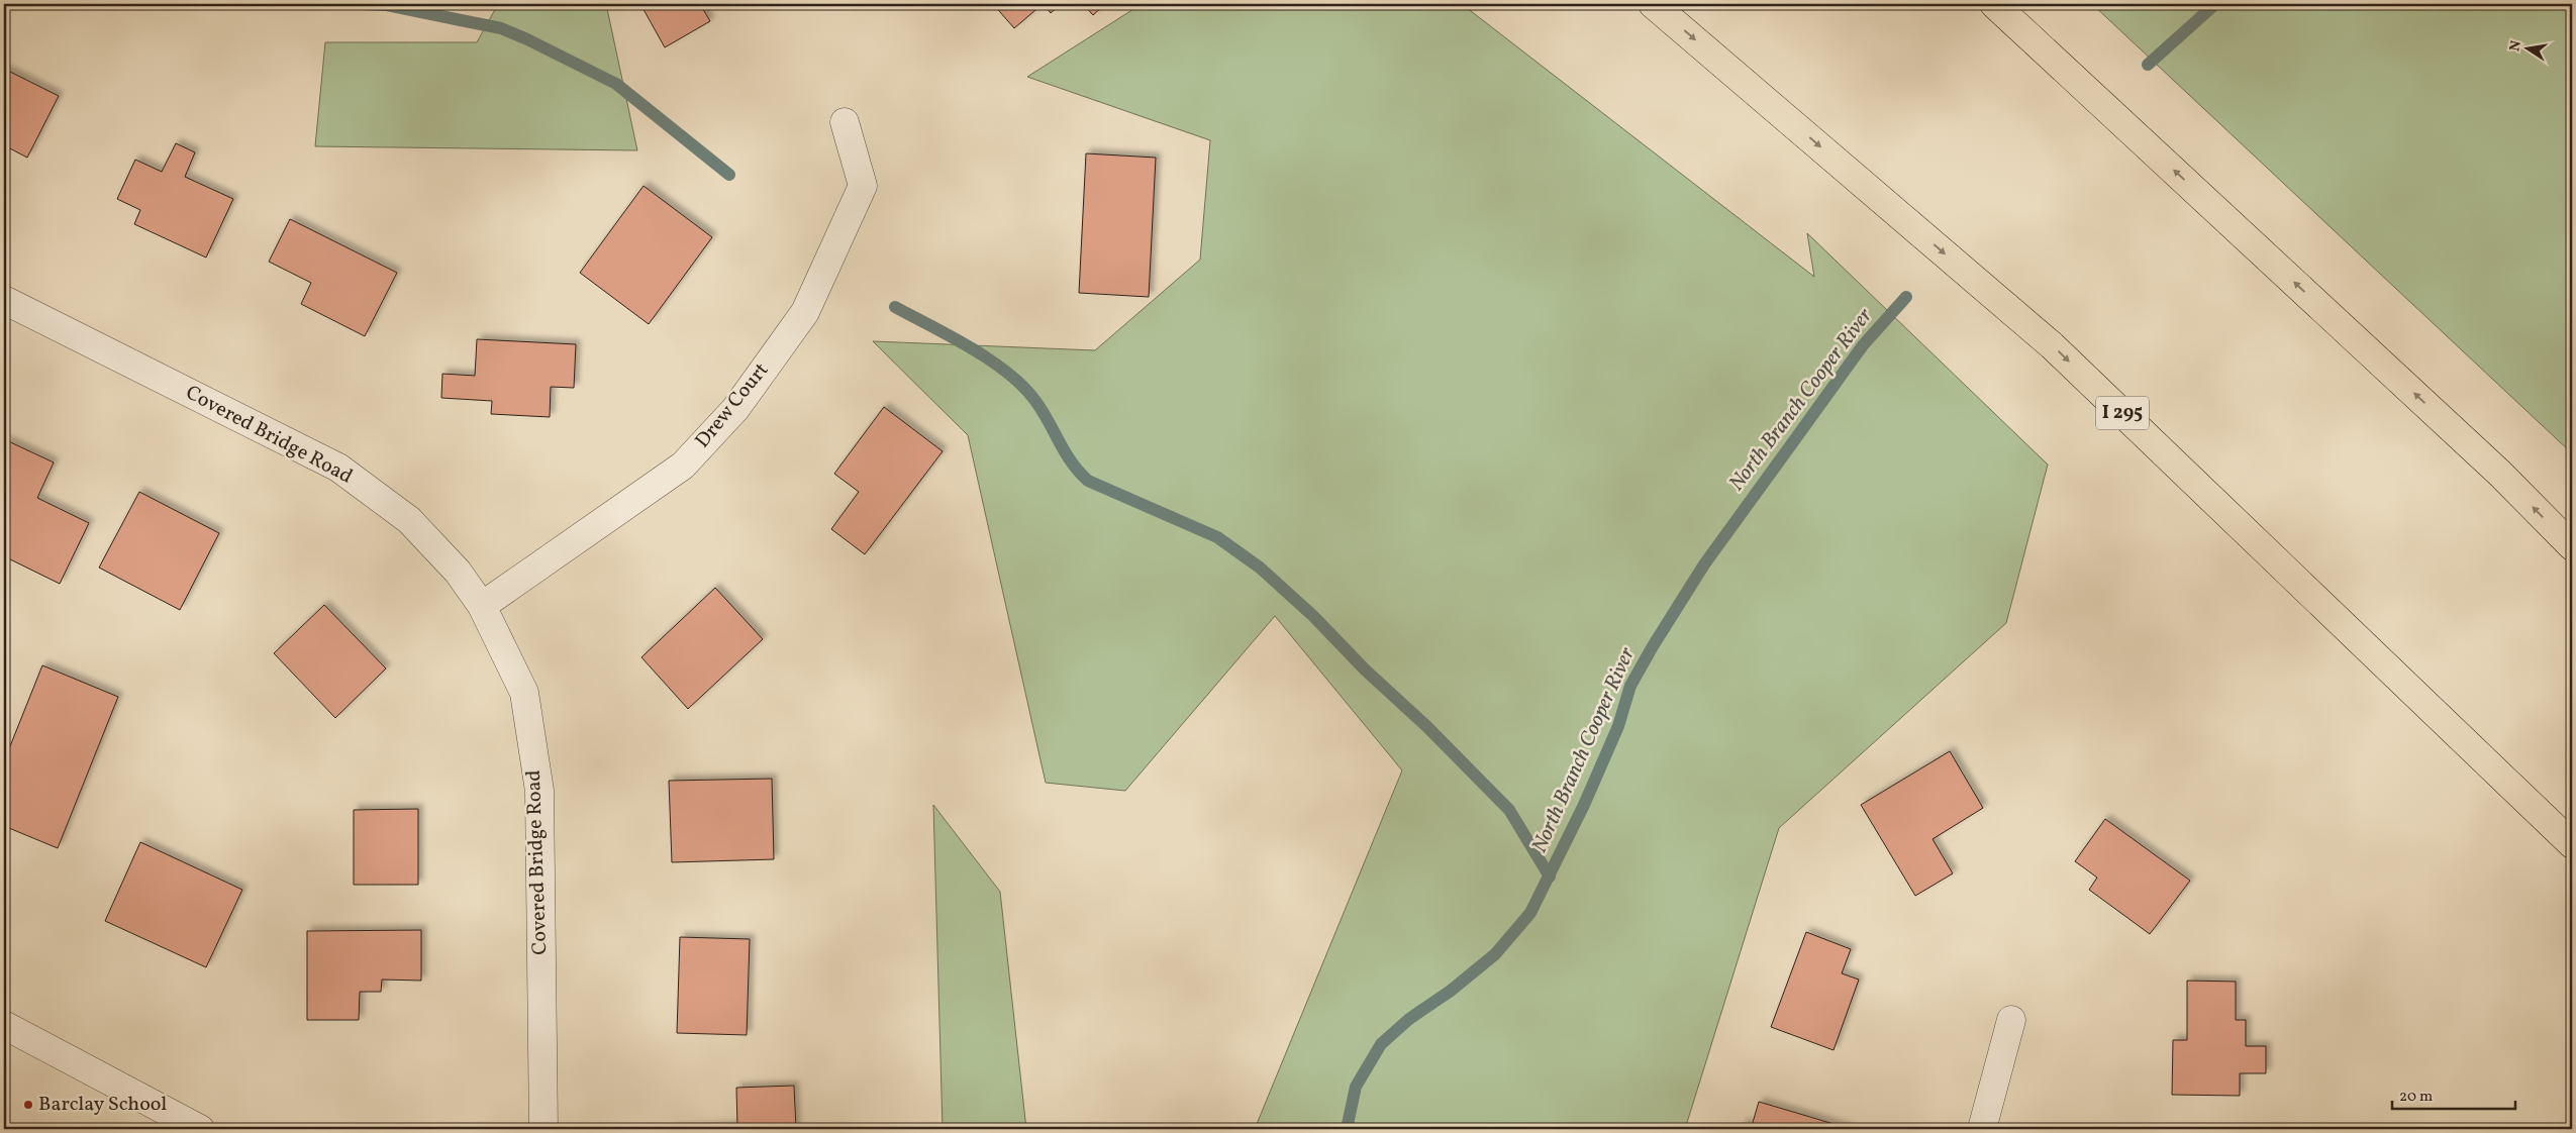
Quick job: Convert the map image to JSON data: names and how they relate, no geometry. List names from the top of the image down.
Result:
{
  "streets": {
    "highway": ["I 295"],
    "street": ["Drew Court", "Covered Bridge Road"]
  },
  "crossings": [
    ["Drew Court", "Covered Bridge Road"]
  ],
  "water": ["North Branch Cooper River"],
  "places": ["Barclay School"],
  "scale_bar": "20 m",
  "north": "left"
}
